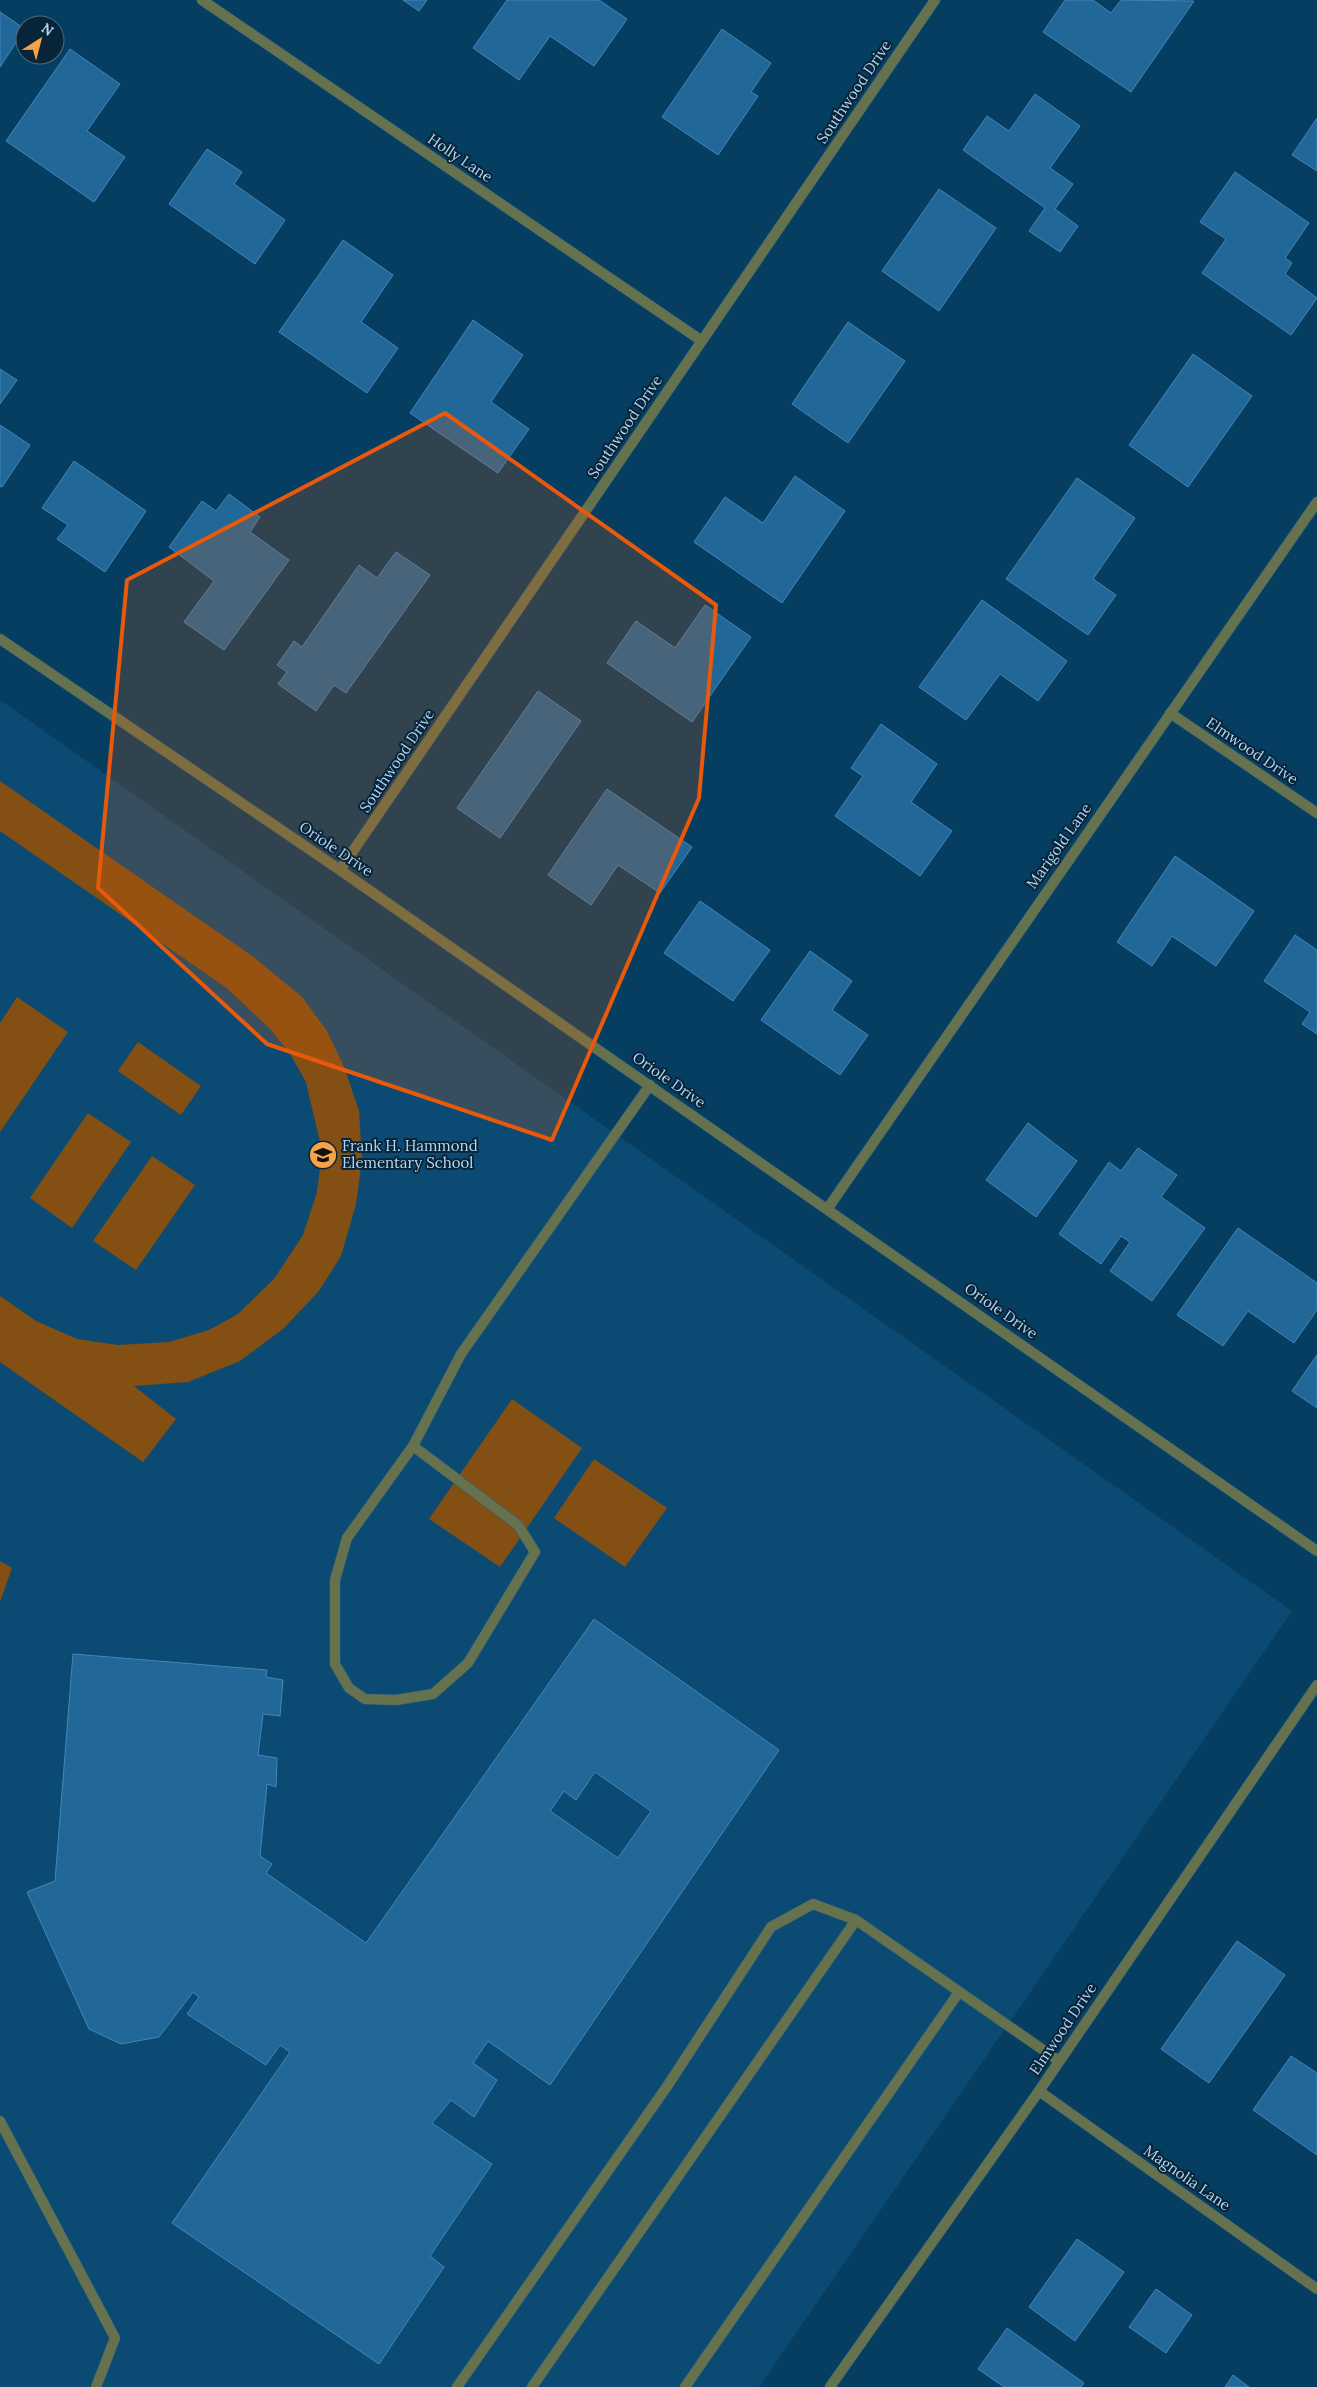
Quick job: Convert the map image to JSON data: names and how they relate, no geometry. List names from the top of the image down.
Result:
{
  "streets": {
    "street": [
      "Southwood Drive",
      "Holly Lane",
      "Elmwood Drive",
      "Marigold Lane",
      "Oriole Drive",
      "Magnolia Lane"
    ]
  },
  "crossings": [
    ["Southwood Drive", "Holly Lane"],
    ["Southwood Drive", "Oriole Drive"],
    ["Elmwood Drive", "Marigold Lane"],
    ["Elmwood Drive", "Magnolia Lane"],
    ["Marigold Lane", "Oriole Drive"]
  ],
  "places": {
    "school or university": ["Frank H. Hammond Elementary School"]
  },
  "north": "top right"
}
